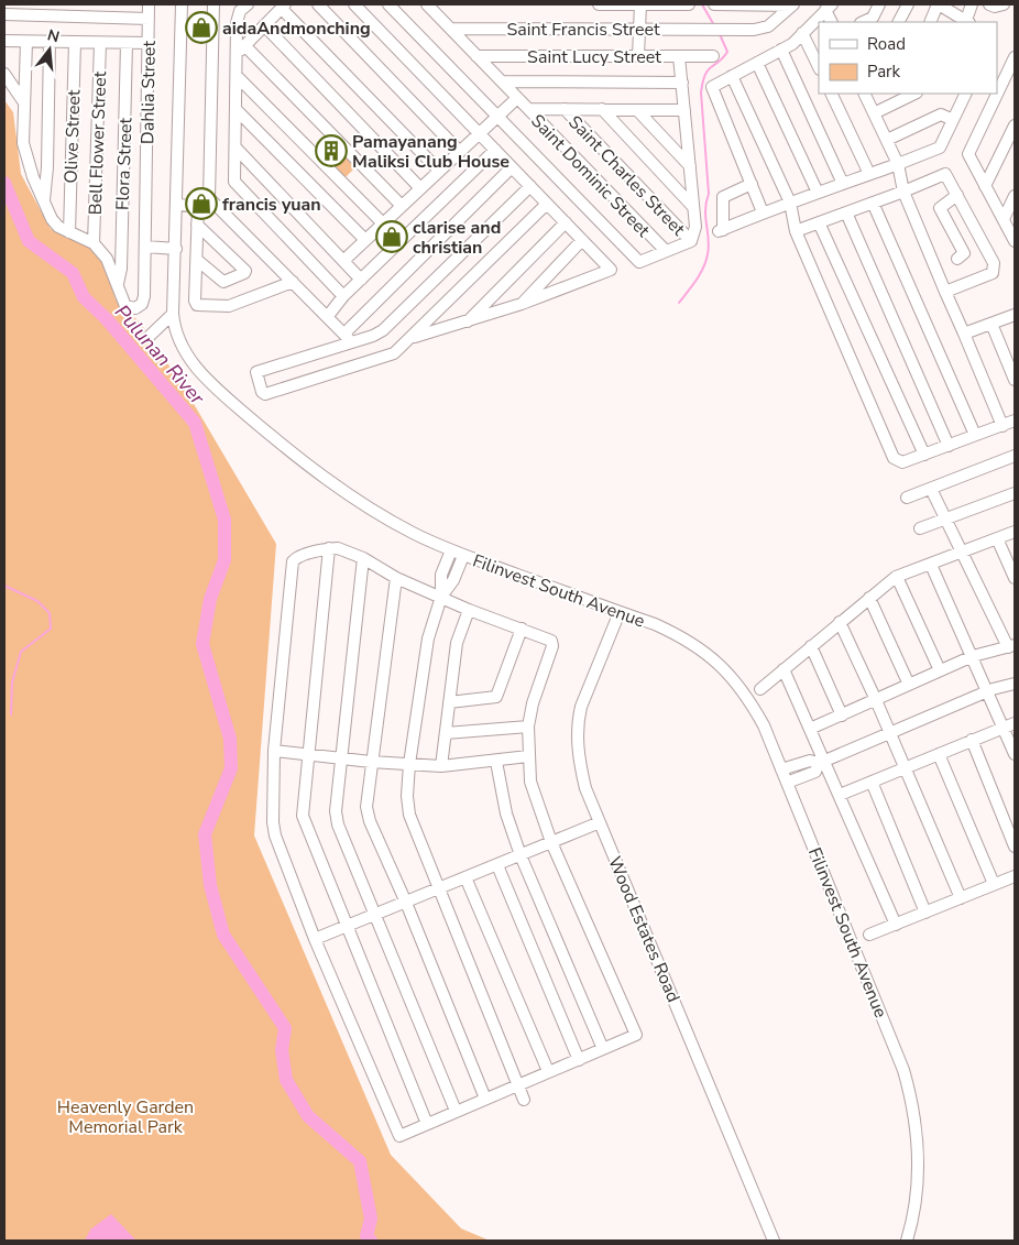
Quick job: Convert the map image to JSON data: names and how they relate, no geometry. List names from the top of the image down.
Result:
{
  "streets": {
    "street": [
      "Saint Francis Street",
      "Saint Lucy Street",
      "Dahlia Street",
      "Olive Street",
      "Bell Flower Street",
      "Flora Street",
      "Saint Dominic Street",
      "Saint Charles Street",
      "Filinvest South Avenue",
      "Wood Estates Road"
    ]
  },
  "crossings": [
    ["Saint Francis Street", "Saint Dominic Street"],
    ["Saint Lucy Street", "Saint Dominic Street"],
    ["Dahlia Street", "Flora Street"],
    ["Filinvest South Avenue", "Wood Estates Road"]
  ],
  "water": ["Pulunan River"],
  "parks": ["Heavenly Garden Memorial Park"],
  "places": {
    "shop": ["aidaAndmonching", "francis yuan", "clarise and christian"],
    "building": ["Pamayanang Maliksi Club House"]
  },
  "legend": ["Road", "Park"],
  "north": "top"
}
